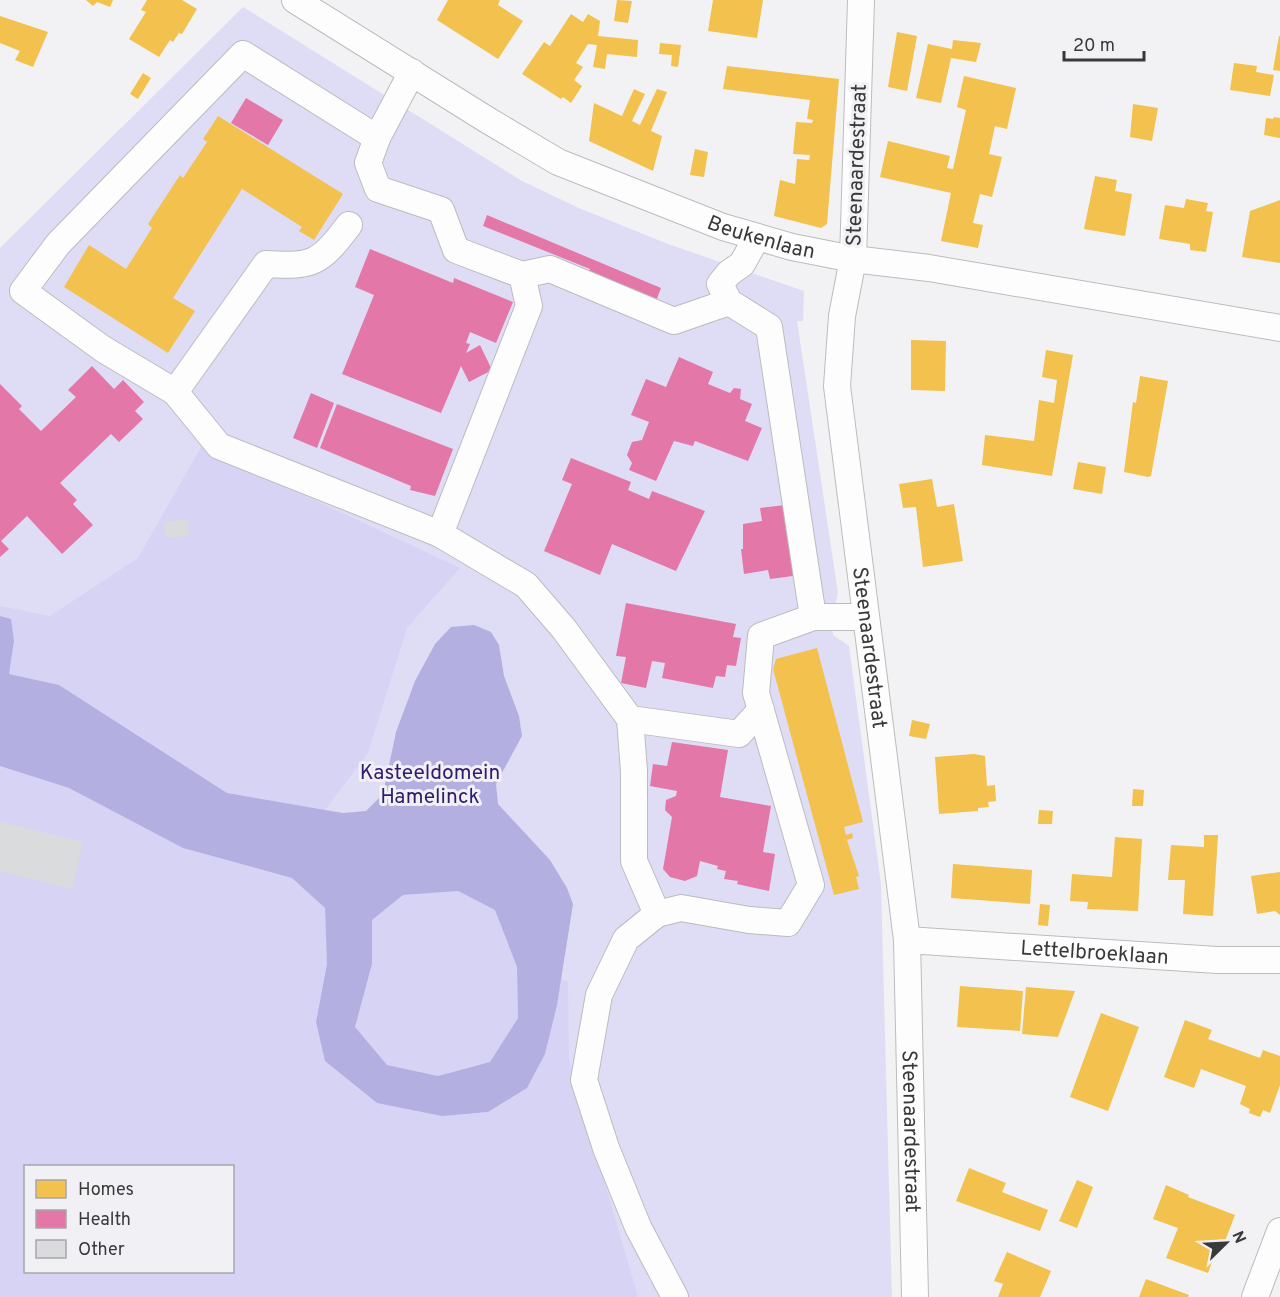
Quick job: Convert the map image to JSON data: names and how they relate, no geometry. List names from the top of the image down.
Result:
{
  "streets": {
    "street": ["Steenaardestraat", "Beukenlaan", "Lettelbroeklaan"]
  },
  "crossings": [
    ["Steenaardestraat", "Beukenlaan"],
    ["Steenaardestraat", "Lettelbroeklaan"]
  ],
  "parks": ["Kasteeldomein Hamelinck"],
  "legend": ["Homes", "Health", "Other"],
  "scale_bar": "20 m",
  "north": "top right"
}
